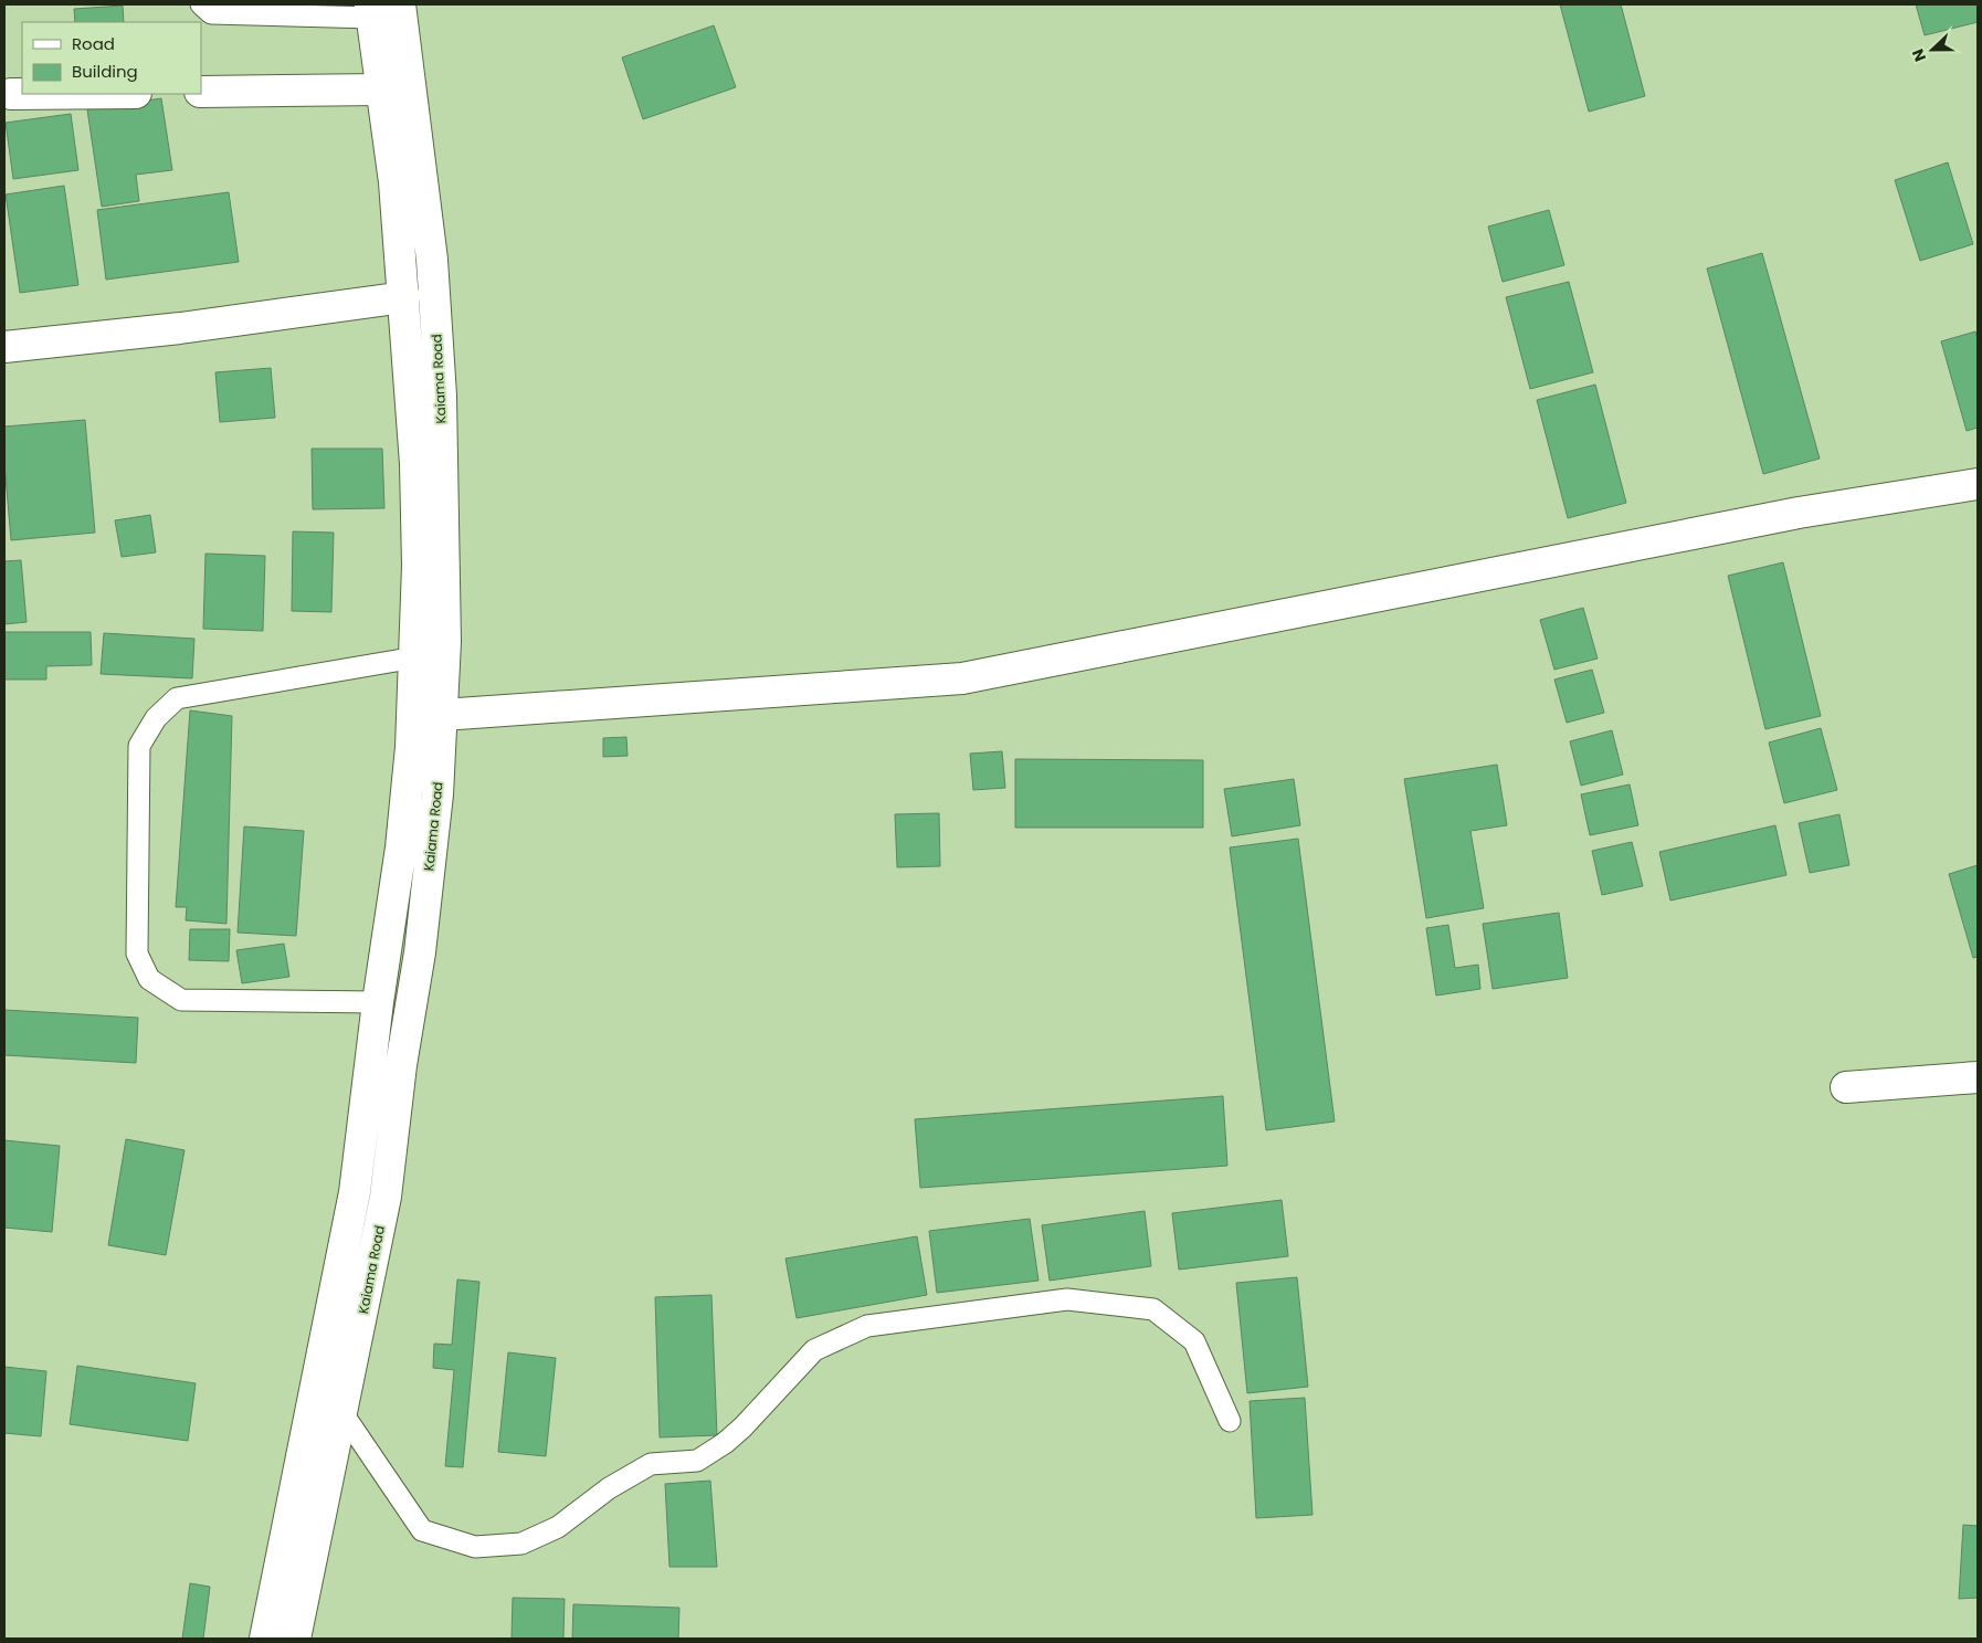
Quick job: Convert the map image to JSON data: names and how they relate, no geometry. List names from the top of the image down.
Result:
{
  "streets": {
    "main road": ["Kaiama Road"]
  },
  "legend": ["Road", "Building"],
  "north": "left"
}
